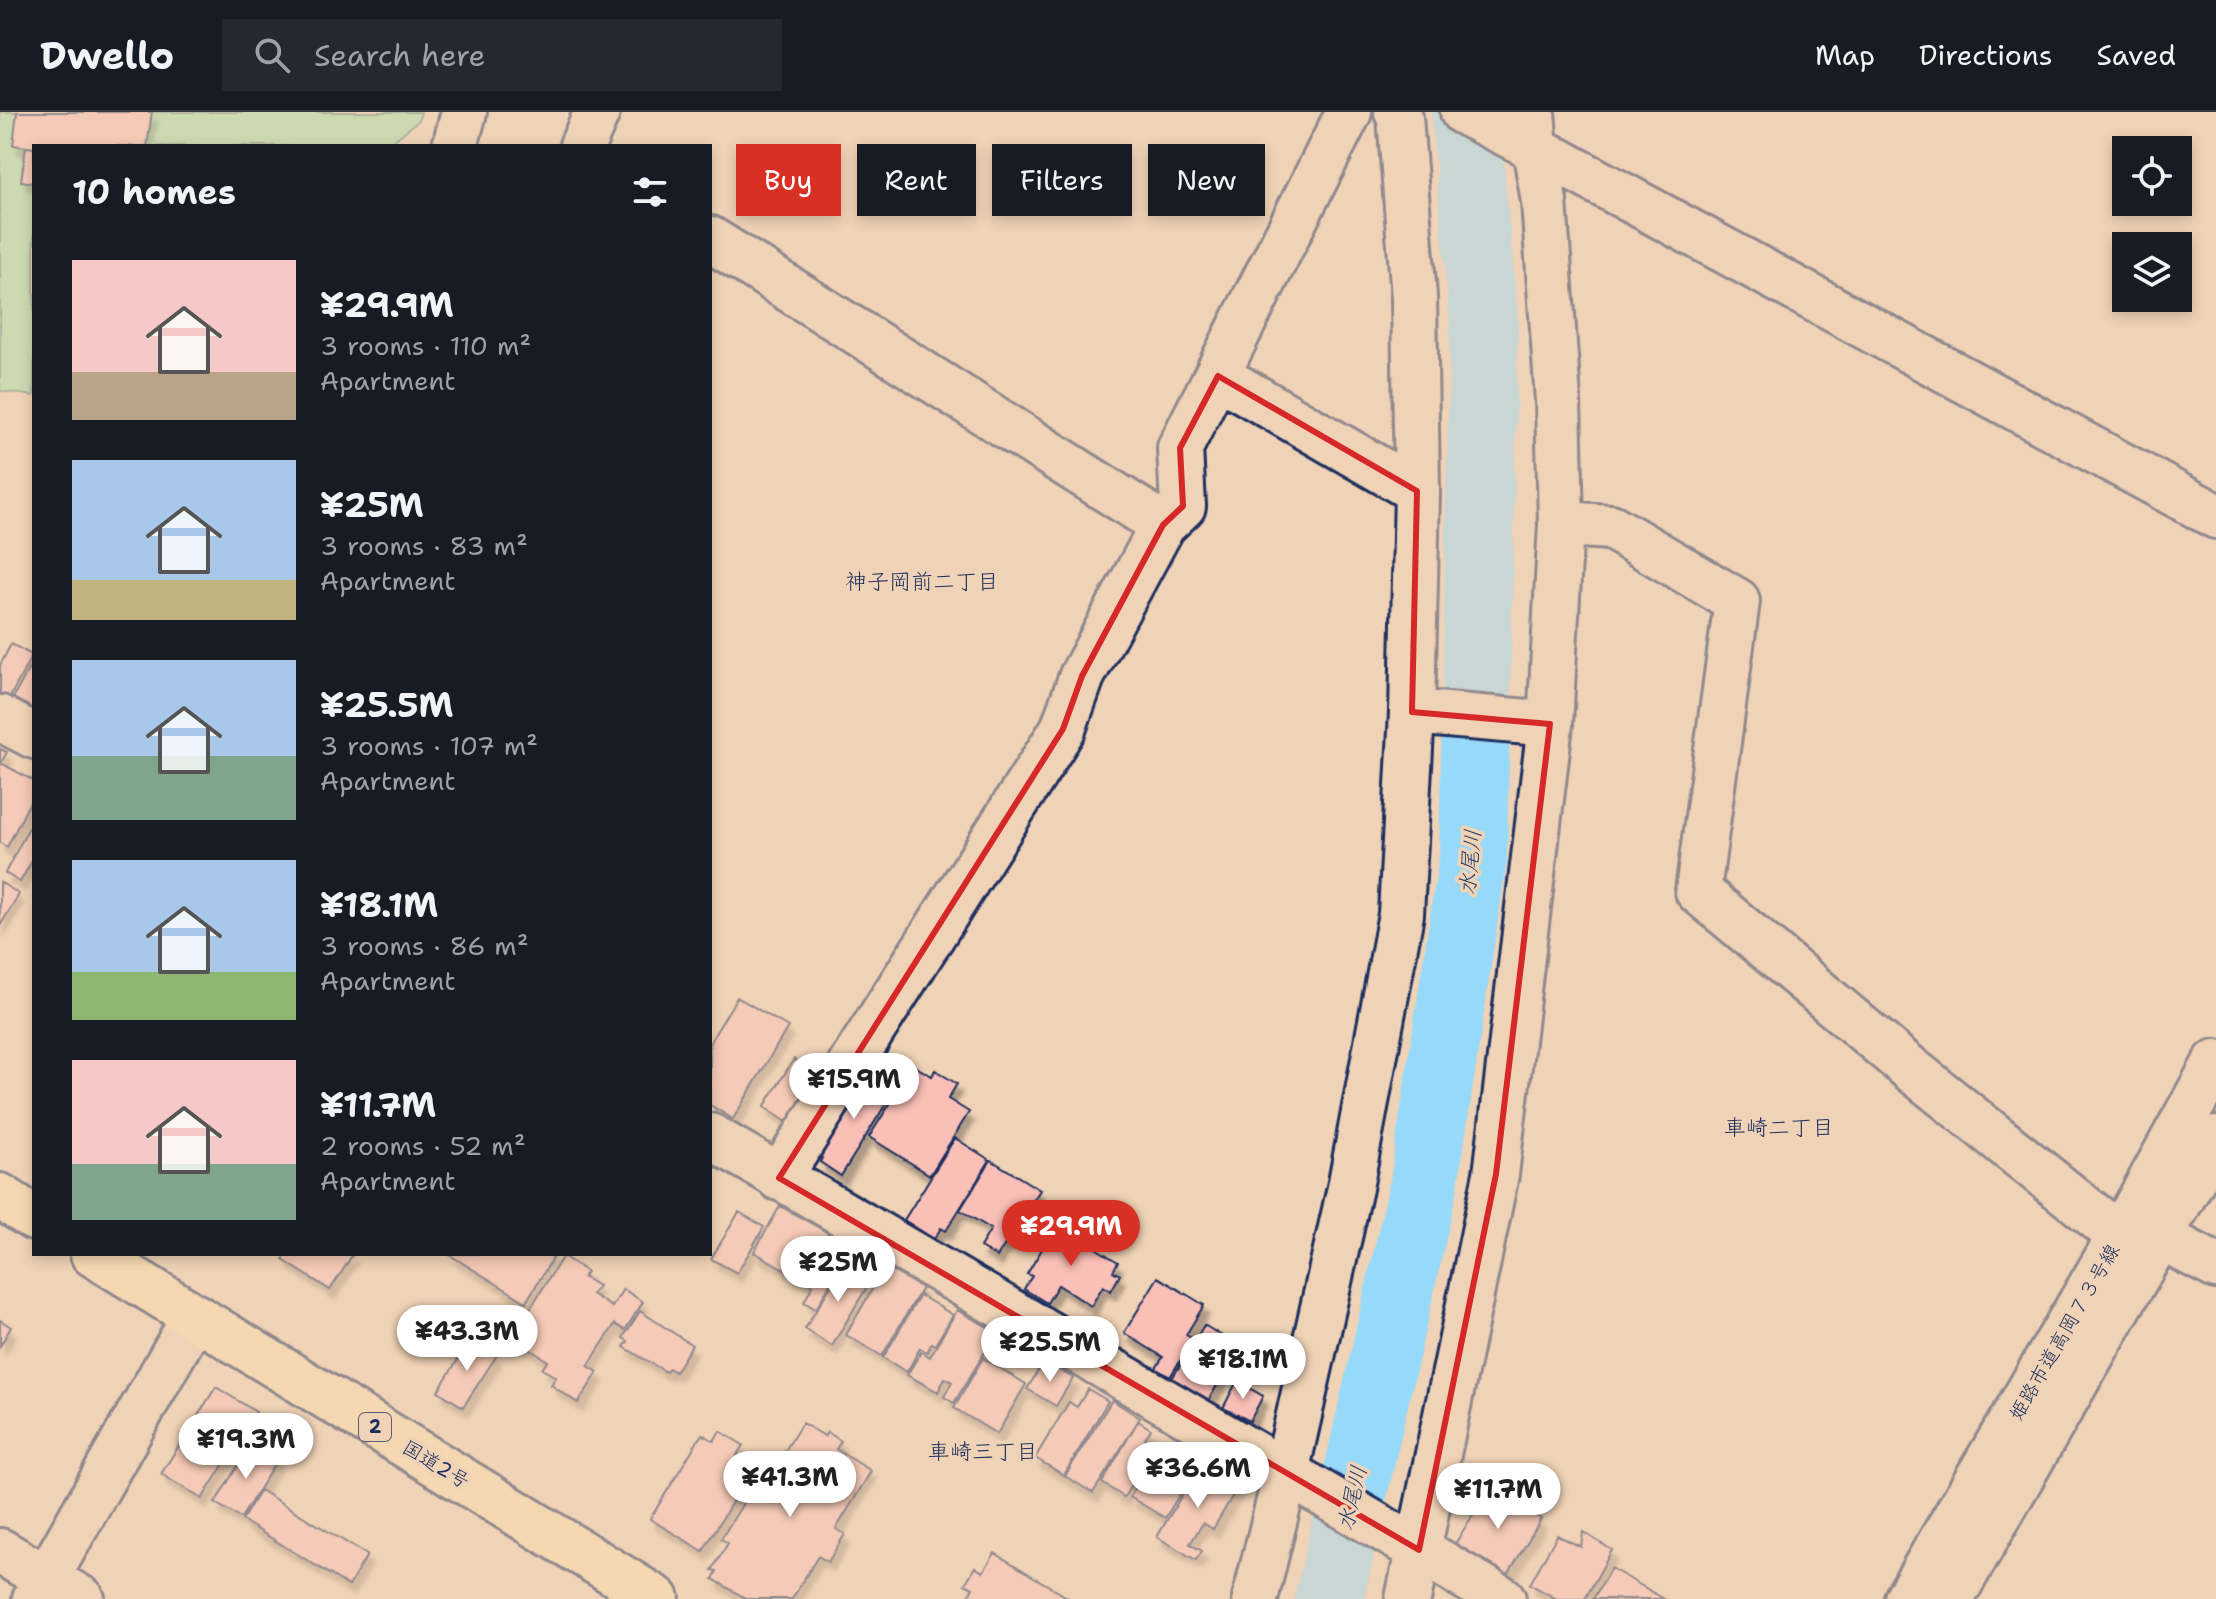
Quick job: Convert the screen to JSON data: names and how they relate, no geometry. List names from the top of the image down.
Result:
{
  "streets": {
    "highway": ["2", "国道2号"],
    "street": ["姫路市道高岡７３号線"]
  },
  "districts": ["神子岡前二丁目", "車崎二丁目", "車崎三丁目"],
  "water": ["水尾川"],
  "page": {
    "header": "Dwello",
    "search": "Search here",
    "nav": ["Map", "Directions", "Saved"],
    "chip": [
      "Buy",
      "Rent",
      "Filters",
      "New"
    ],
    "heading": "10 homes",
    "list": [
      {
        "name": "¥29.9M",
        "note": "3 rooms · 110 m² · Apartment"
      },
      {
        "name": "¥25M",
        "note": "3 rooms · 83 m² · Apartment"
      },
      {
        "name": "¥25.5M",
        "note": "3 rooms · 107 m² · Apartment"
      },
      {
        "name": "¥18.1M",
        "note": "3 rooms · 86 m² · Apartment"
      },
      {
        "name": "¥11.7M",
        "note": "2 rooms · 52 m² · Apartment"
      }
    ],
    "price": [
      "¥15.9M",
      "¥29.9M",
      "¥25M",
      "¥43.3M",
      "¥25.5M",
      "¥18.1M",
      "¥19.3M",
      "¥36.6M",
      "¥41.3M",
      "¥11.7M"
    ]
  }
}
